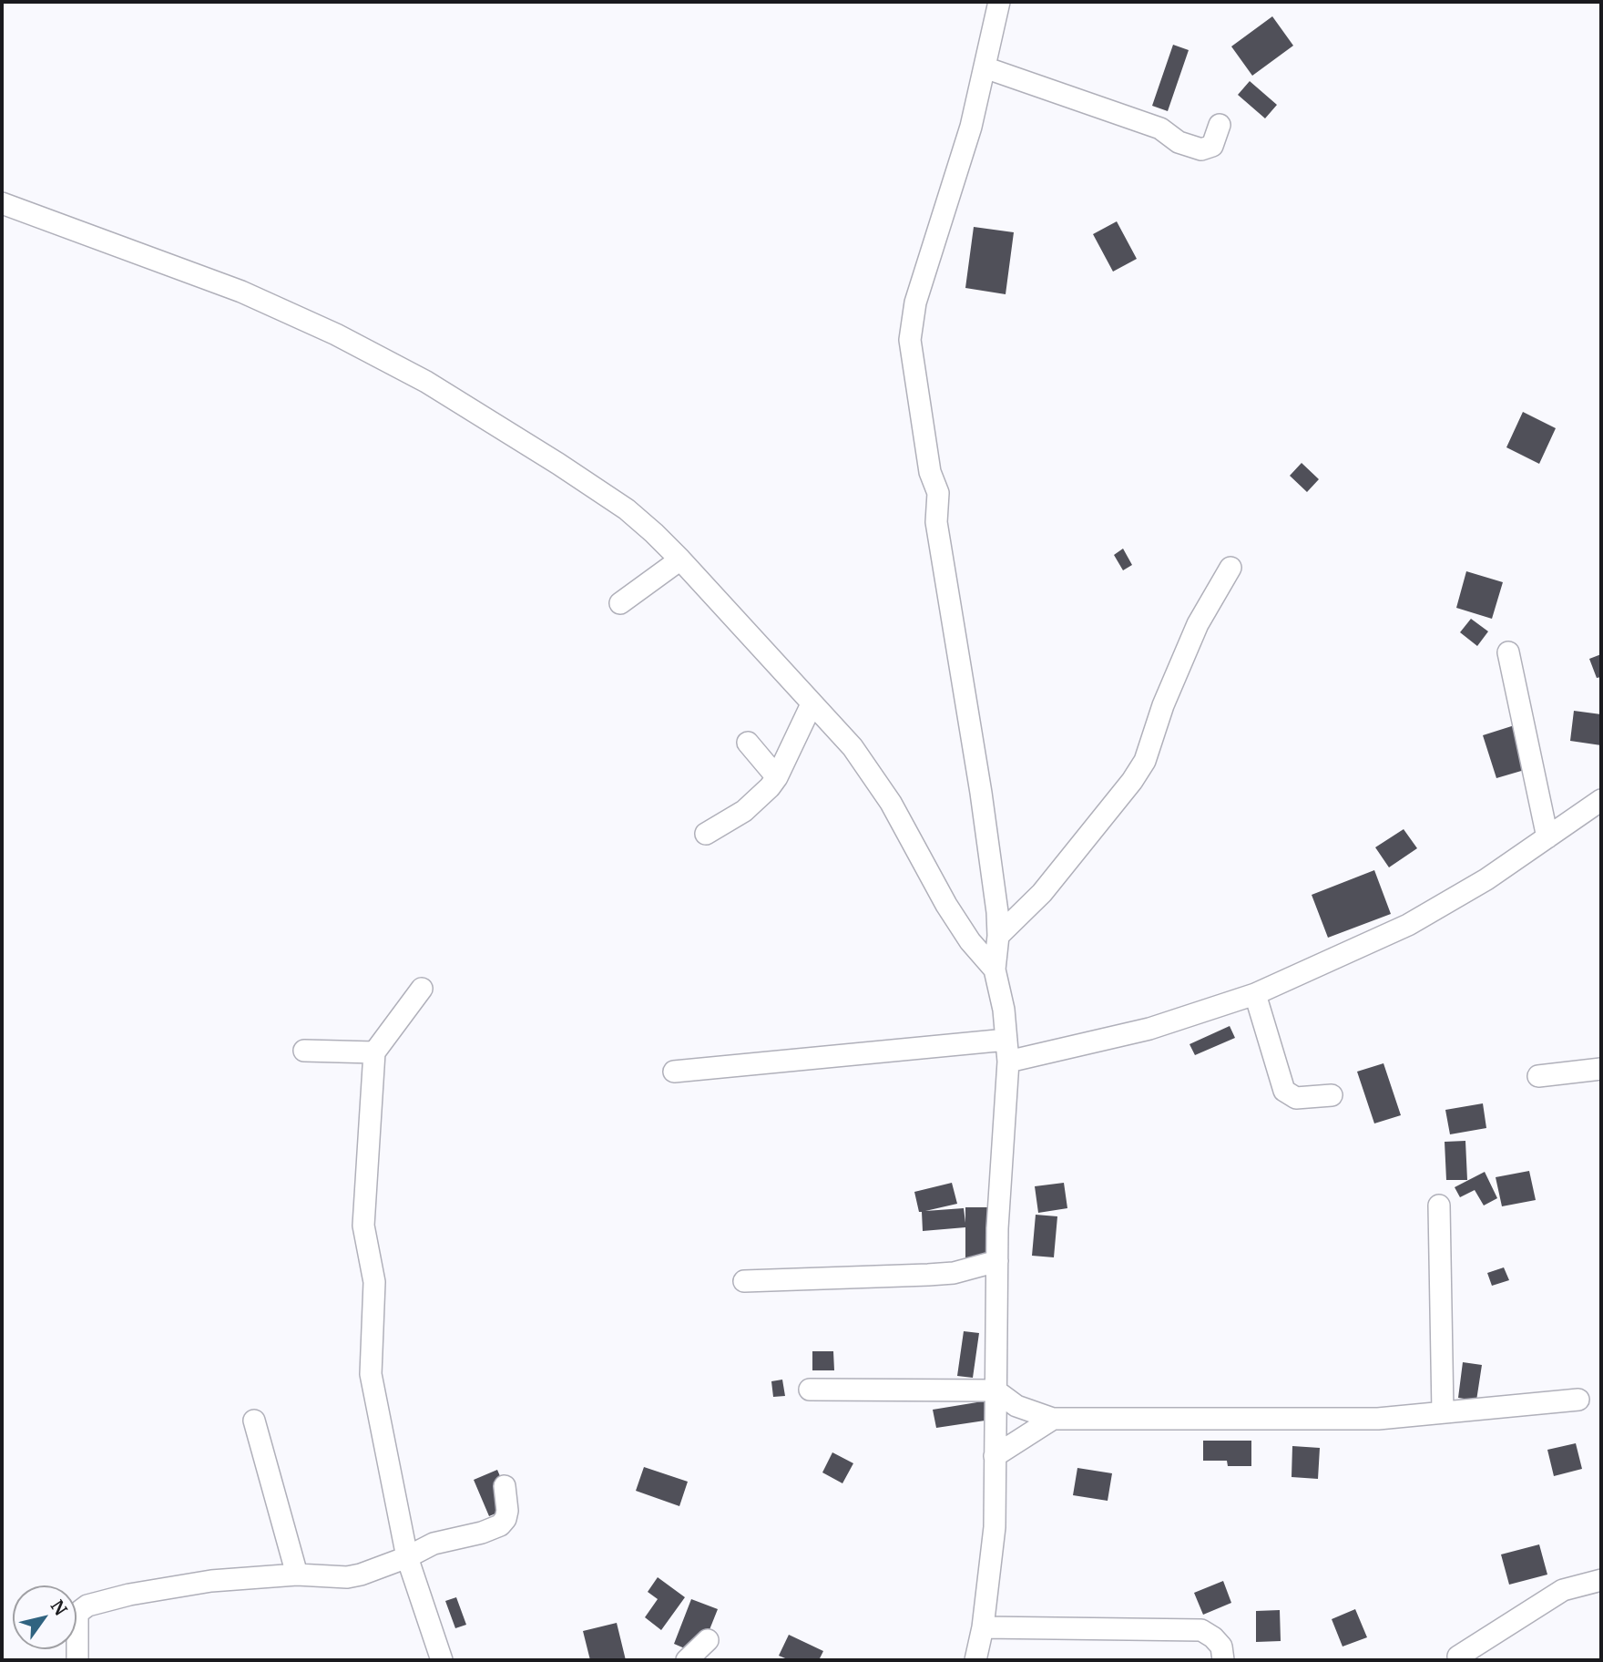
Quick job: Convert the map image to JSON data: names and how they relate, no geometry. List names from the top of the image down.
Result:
{
  "north": "top right"
}
